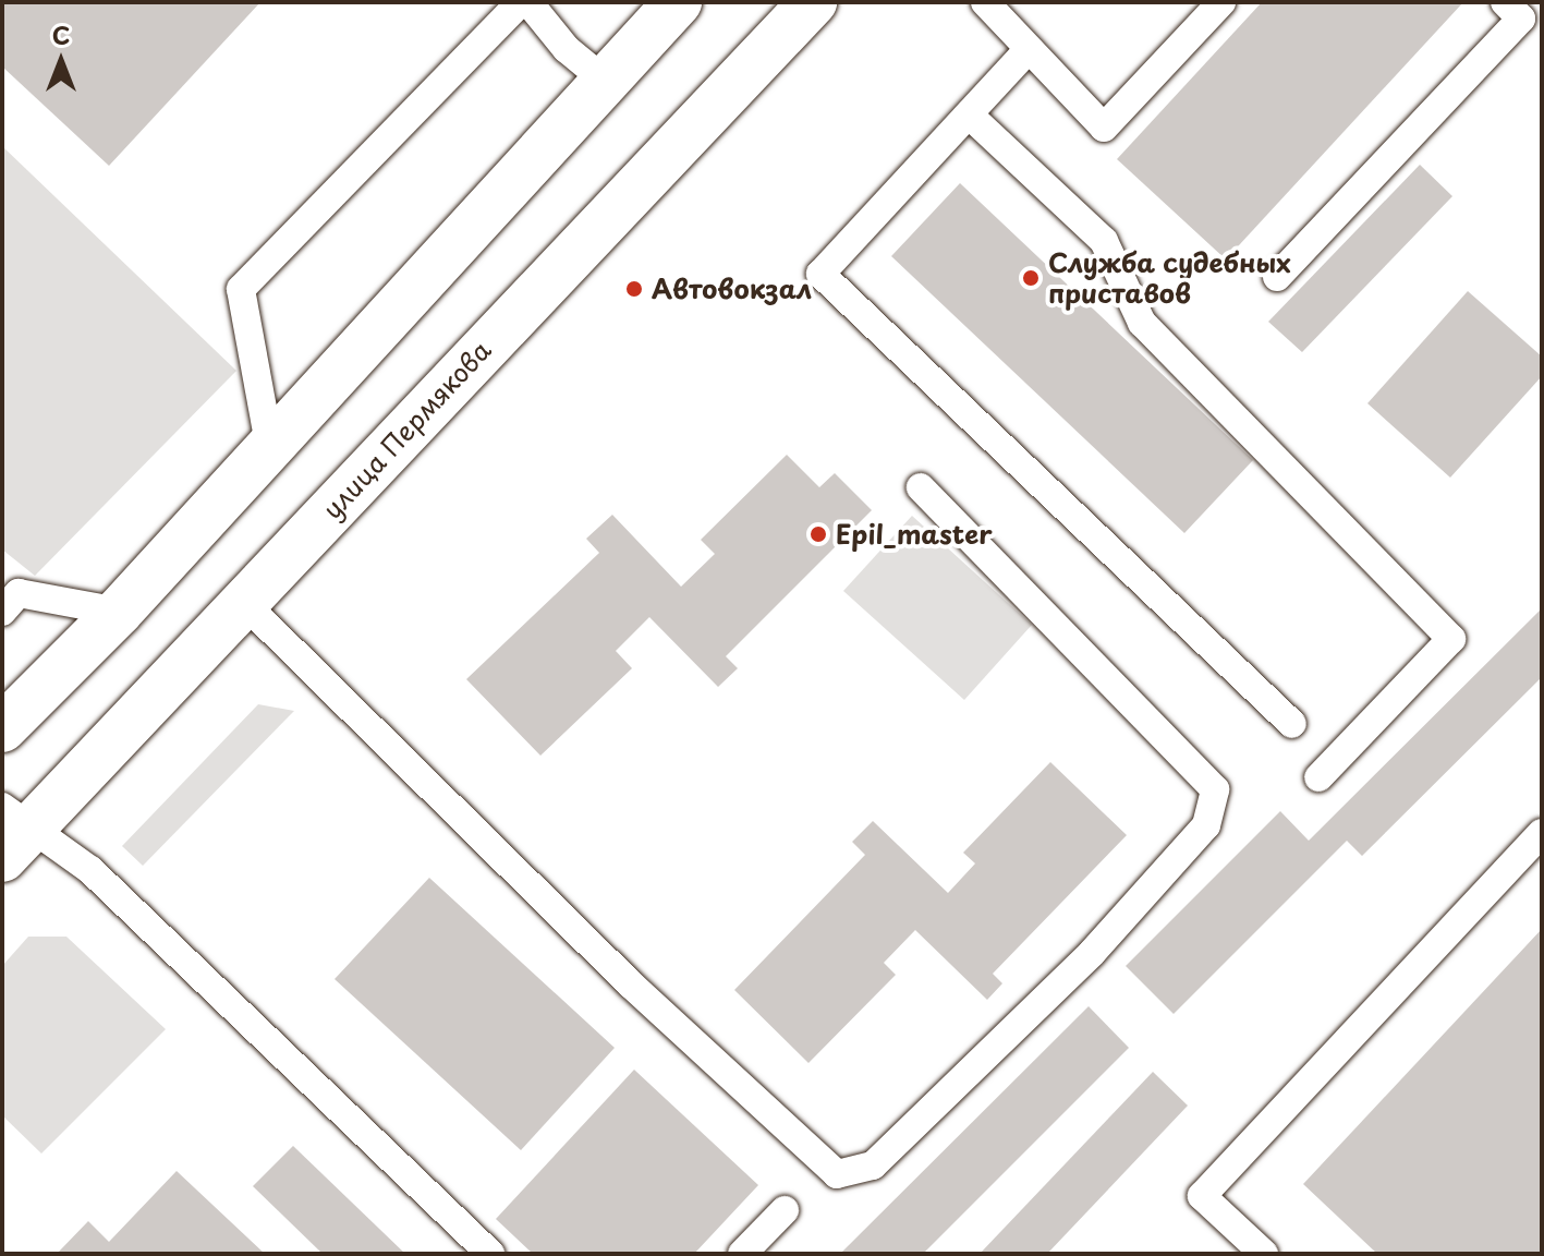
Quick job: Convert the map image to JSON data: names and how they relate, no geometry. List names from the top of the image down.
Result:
{
  "streets": {
    "main road": ["улица Пермякова"]
  },
  "places": ["Служба судебных приставов", "Автовокзал", "Epil_master"],
  "north": "top"
}
